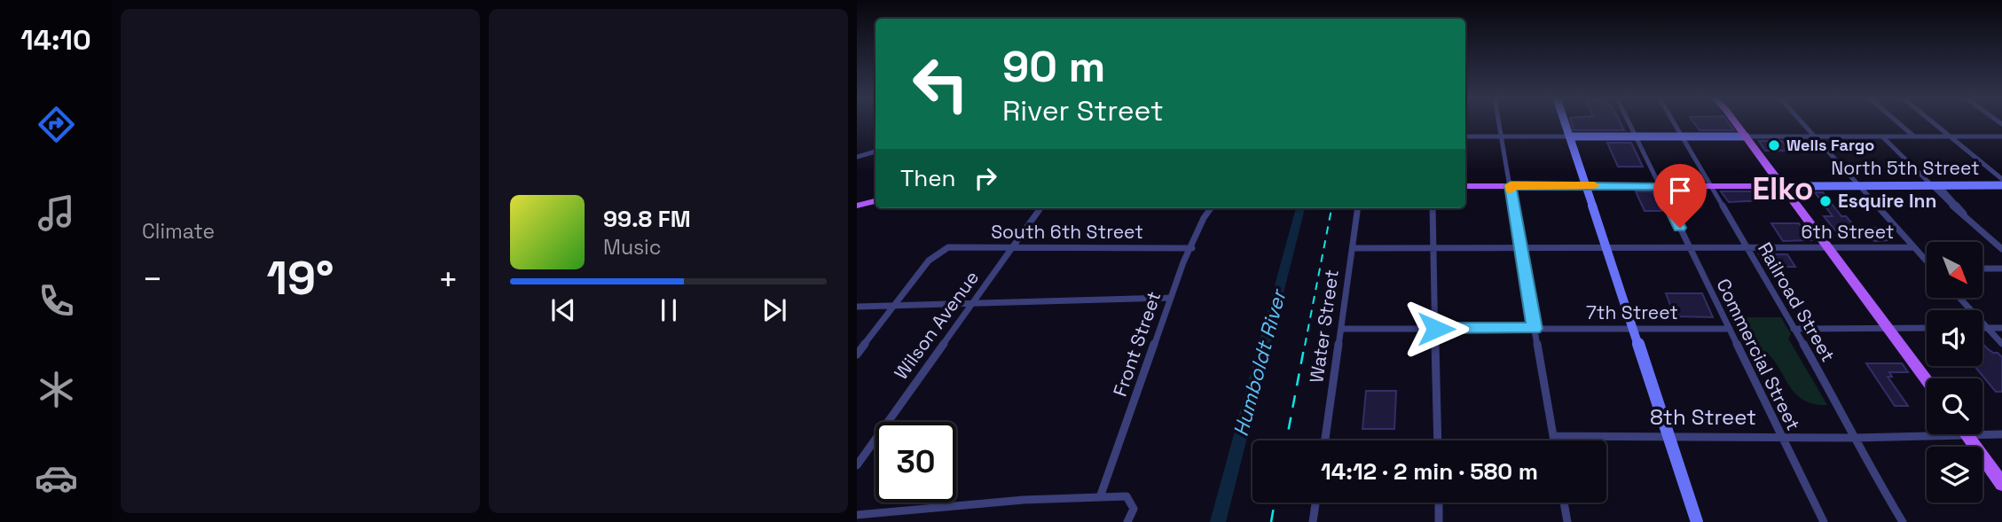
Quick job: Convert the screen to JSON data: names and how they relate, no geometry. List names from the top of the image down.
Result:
{
  "streets": {
    "main road": ["North 5th Street"],
    "street": [
      "South 6th Street",
      "6th Street",
      "Railroad Street",
      "7th Street",
      "Wilson Avenue",
      "Water Street",
      "Front Street",
      "Commercial Street",
      "8th Street"
    ]
  },
  "crossings": [
    ["North 5th Street", "Railroad Street"],
    ["North 5th Street", "Commercial Street"],
    ["South 6th Street", "Wilson Avenue"],
    ["South 6th Street", "Front Street"],
    ["6th Street", "Railroad Street"],
    ["6th Street", "Commercial Street"],
    ["Railroad Street", "8th Street"],
    ["7th Street", "Water Street"],
    ["7th Street", "Commercial Street"],
    ["Commercial Street", "8th Street"]
  ],
  "districts": ["Elko"],
  "water": ["Humboldt River"],
  "places": ["Wells Fargo", "Esquire Inn"],
  "north": "bottom right",
  "page": {
    "tabs": "14:10",
    "tile": "Climate",
    "turn": ["90 m", "River Street"],
    "then": "Then",
    "song": ["99.8 FM", "Music"],
    "heat": ["−", "19°", "+"],
    "limit": "30",
    "trip": "14:12 · 2 min · 580 m"
  }
}
